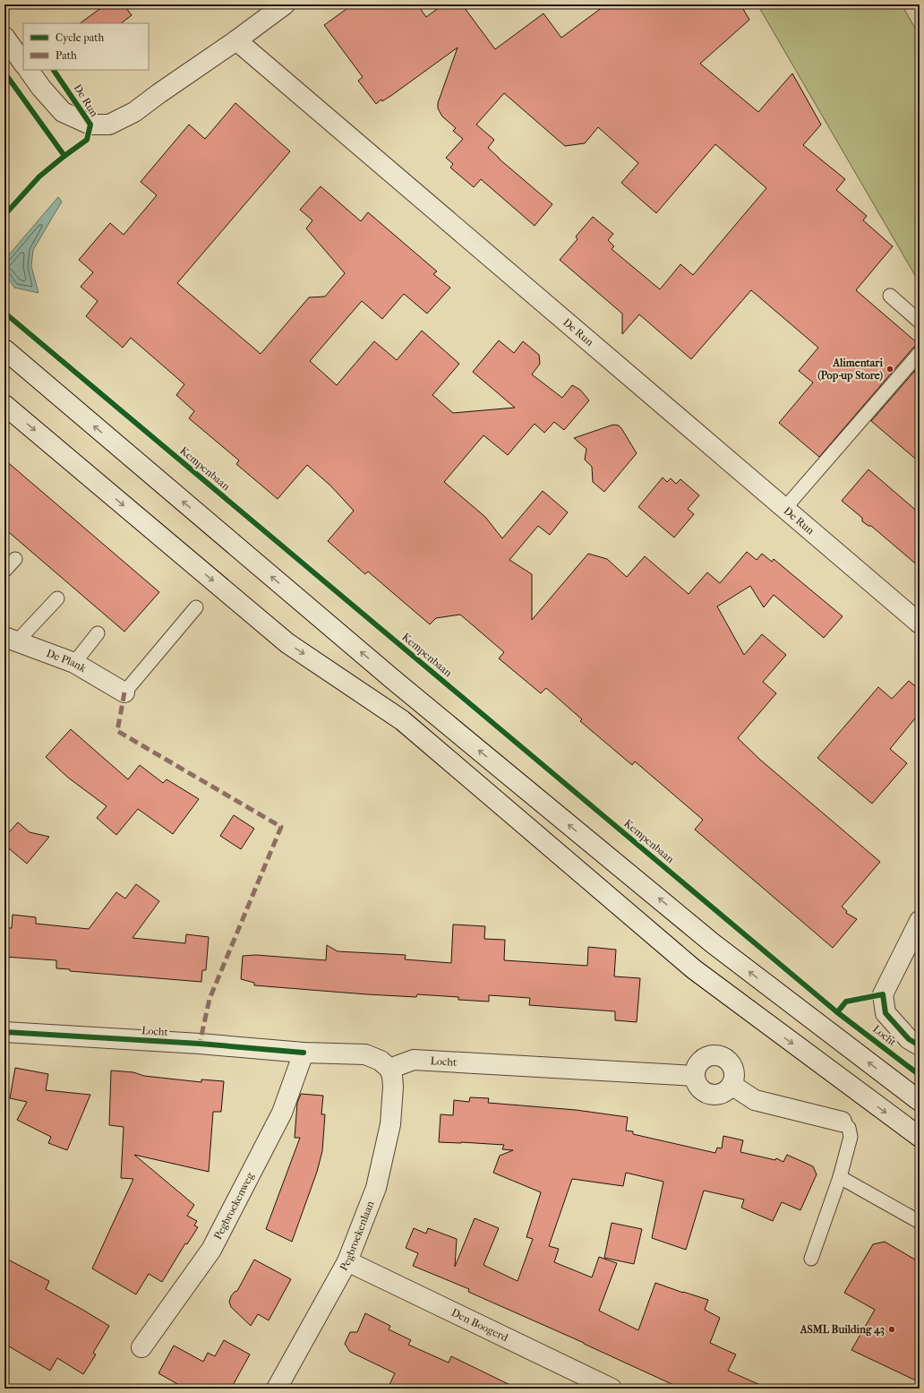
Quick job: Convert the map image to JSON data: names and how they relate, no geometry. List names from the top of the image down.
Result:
{
  "streets": {
    "street": [
      "De Run",
      "De Plank",
      "Locht",
      "Pegbroekenweg",
      "Pegbroekenlaan",
      "Den Boogerd"
    ],
    "cycle path": ["Kempenbaan"]
  },
  "crossings": [
    ["Locht", "Pegbroekenweg"],
    ["Locht", "Pegbroekenlaan"],
    ["Pegbroekenlaan", "Den Boogerd"]
  ],
  "places": ["Alimentari (Pop-up Store)", "ASML Building 43"],
  "legend": ["Cycle path", "Path"]
}
